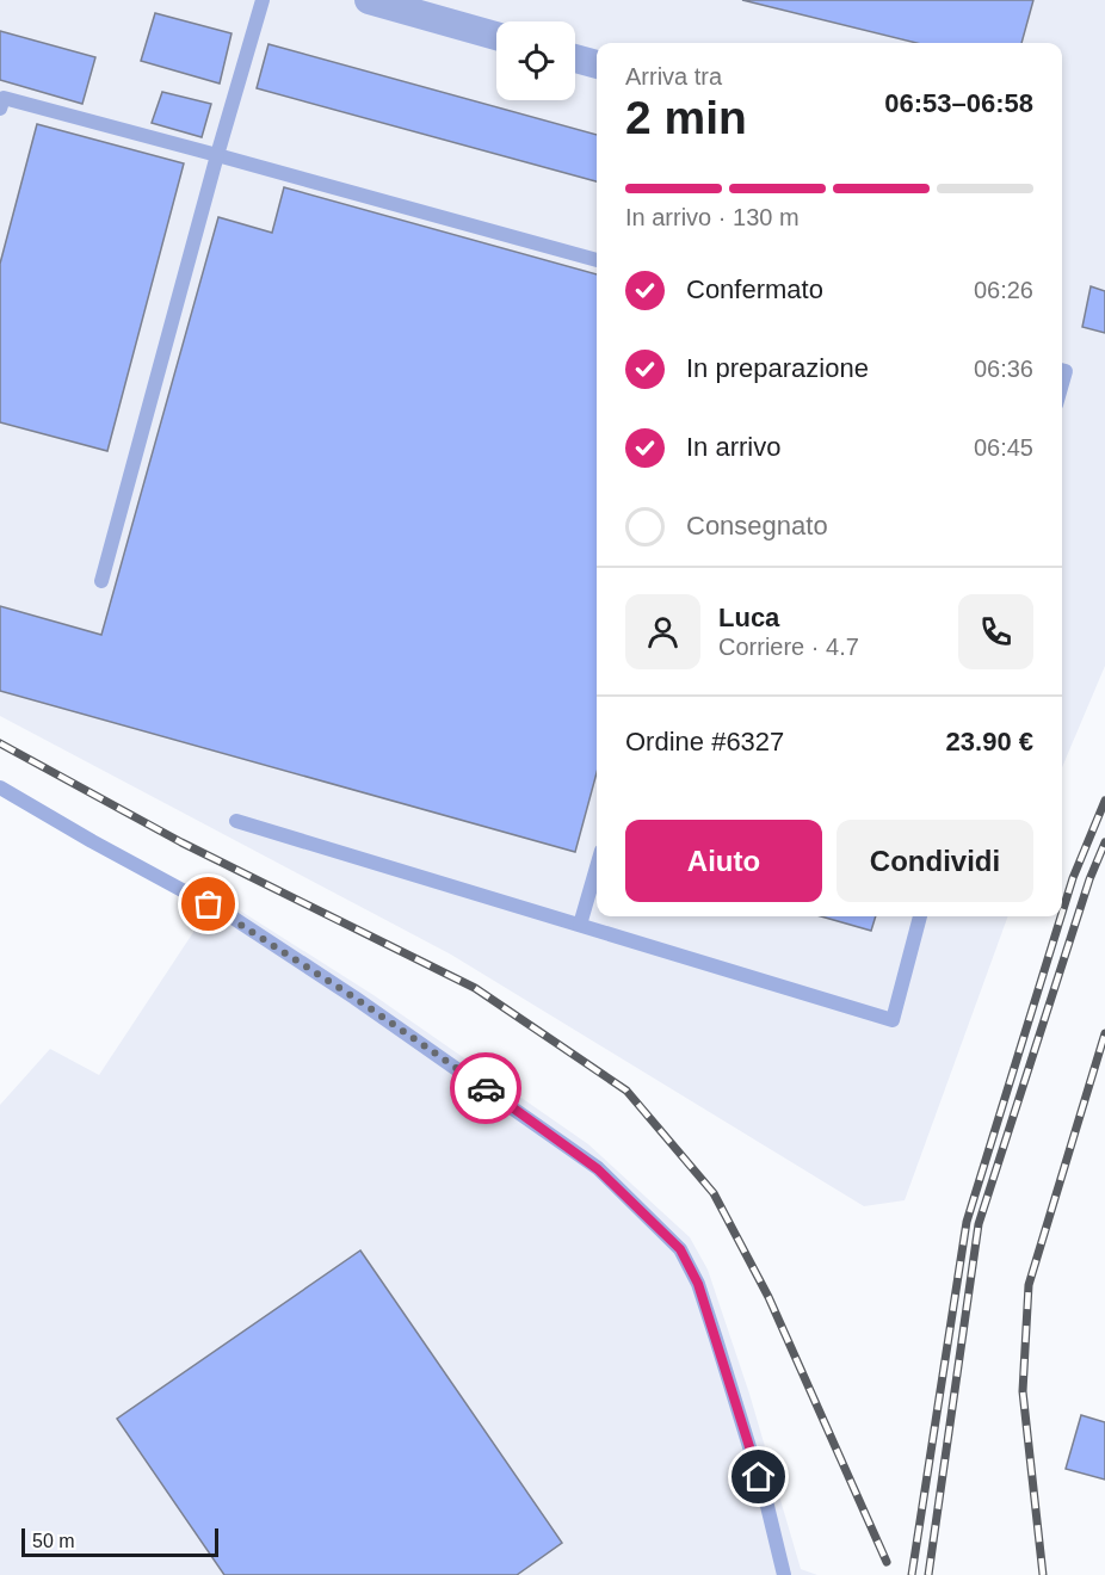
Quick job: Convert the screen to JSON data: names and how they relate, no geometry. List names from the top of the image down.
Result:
{
  "scale_bar": "50 m",
  "page": {
    "heading": ["2 min", "Arriva tra", "06:53–06:58"],
    "panel": [
      "Luca",
      "Corriere · 4.7",
      "Ordine #6327",
      "23.90 €"
    ],
    "bar": "In arrivo · 130 m",
    "list": [
      ["Confermato", "06:26"],
      ["In preparazione", "06:36"],
      ["In arrivo", "06:45"],
      "Consegnato"
    ],
    "buttons": ["Aiuto", "Condividi"],
    "scale": "50 m"
  }
}
